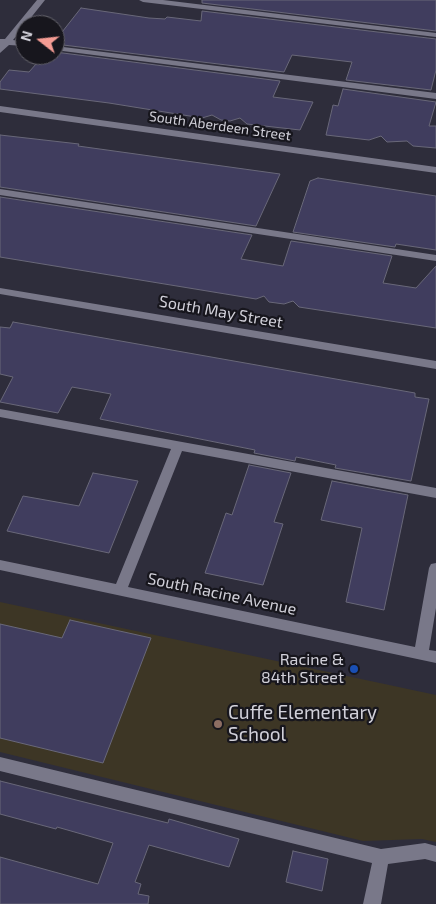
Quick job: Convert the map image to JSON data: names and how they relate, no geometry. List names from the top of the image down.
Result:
{
  "streets": {
    "street": ["South Aberdeen Street", "South May Street", "South Racine Avenue"]
  },
  "places": ["Racine & 84th Street", "Cuffe Elementary School"],
  "north": "left"
}
